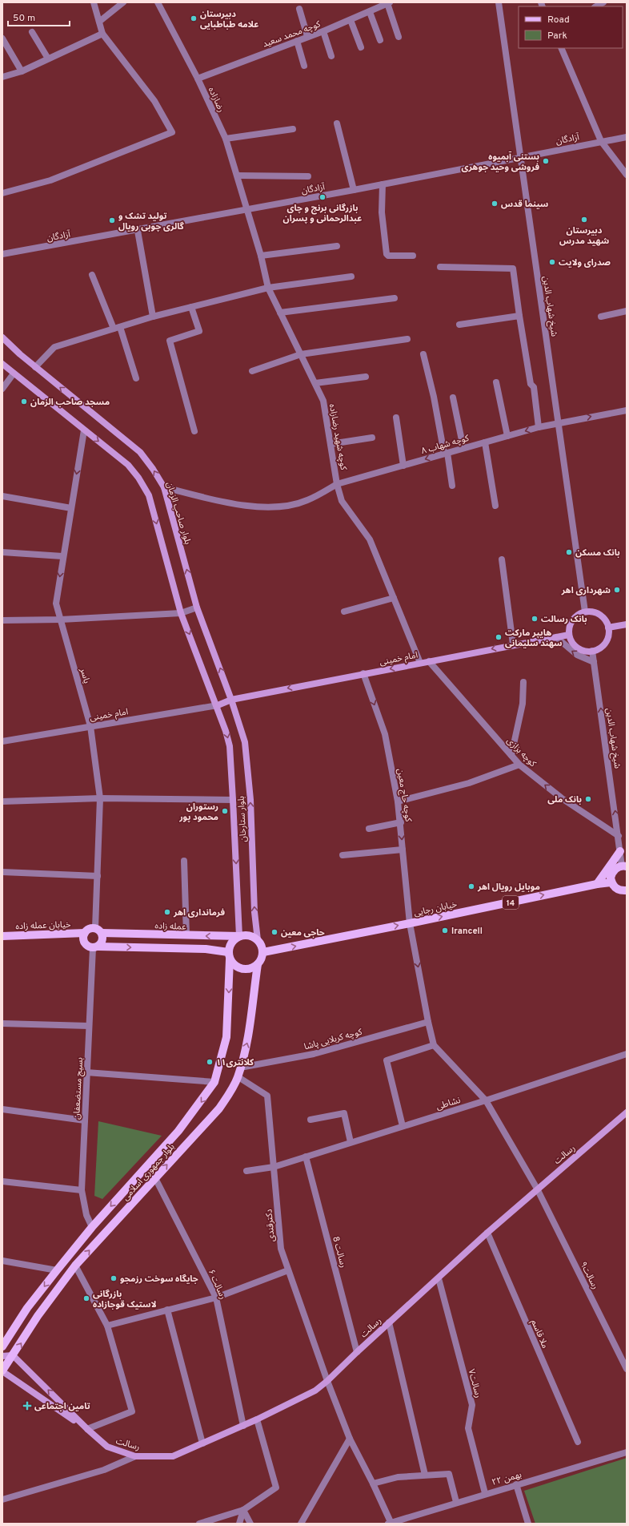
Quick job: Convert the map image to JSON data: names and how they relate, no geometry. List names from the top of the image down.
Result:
{
  "streets": {
    "main road": [
      "بلوار صاحب الزمان",
      "امام خمینی",
      "بلوار ستارخان",
      "14",
      "خیابان رجایی",
      "خیابان عمله زاده",
      "عمله زاده",
      "رسالت",
      "بلوار جمهوری اسلامی"
    ],
    "street": [
      "کوچه محمد سعید",
      "رضازاده",
      "آزادگان",
      "شیخ شهاب الدین",
      "کوچه شهید رضازاده",
      "کوچه شهاب ۸",
      "یاسر",
      "کوچه بزازی",
      "کوچه حاج معین",
      "کوچه کربلایی پاشا",
      "بسیج مستضعفان",
      "نشاطی",
      "دکترقندی",
      "رسالت 8",
      "رسالت۹",
      "رسالت ۶",
      "ملا قاسم",
      "رسالت۷",
      "۲۲ بهمن"
    ]
  },
  "crossings": [
    ["کوچه محمد سعید", "رضازاده"],
    ["رضازاده", "آزادگان"],
    ["رضازاده", "کوچه شهید رضازاده"],
    ["آزادگان", "شیخ شهاب الدین"],
    ["آزادگان", "کوچه شهید رضازاده"],
    ["شیخ شهاب الدین", "کوچه شهاب ۸"],
    ["شیخ شهاب الدین", "امام خمینی"],
    ["شیخ شهاب الدین", "کوچه بزازی"],
    ["کوچه شهید رضازاده", "کوچه شهاب ۸"],
    ["کوچه شهید رضازاده", "امام خمینی"],
    ["کوچه شهاب ۸", "بلوار صاحب الزمان"],
    ["بلوار صاحب الزمان", "امام خمینی"],
    ["بلوار صاحب الزمان", "بلوار ستارخان"],
    ["امام خمینی", "یاسر"],
    ["امام خمینی", "کوچه بزازی"],
    ["امام خمینی", "کوچه حاج معین"],
    ["امام خمینی", "بلوار ستارخان"],
    ["یاسر", "خیابان عمله زاده"],
    ["یاسر", "عمله زاده"],
    ["یاسر", "بسیج مستضعفان"],
    ["کوچه حاج معین", "خیابان رجایی"],
    ["کوچه حاج معین", "کوچه کربلایی پاشا"],
    ["کوچه حاج معین", "رسالت۹"],
    ["بلوار ستارخان", "خیابان رجایی"],
    ["بلوار ستارخان", "عمله زاده"],
    ["بلوار ستارخان", "بلوار جمهوری اسلامی"],
    ["خیابان رجایی", "عمله زاده"],
    ["خیابان رجایی", "بلوار جمهوری اسلامی"],
    ["خیابان عمله زاده", "عمله زاده"],
    ["خیابان عمله زاده", "بسیج مستضعفان"],
    ["عمله زاده", "بسیج مستضعفان"],
    ["عمله زاده", "بلوار جمهوری اسلامی"],
    ["کوچه کربلایی پاشا", "بلوار جمهوری اسلامی"],
    ["بسیج مستضعفان", "بلوار جمهوری اسلامی"],
    ["نشاطی", "دکترقندی"],
    ["نشاطی", "رسالت 8"],
    ["نشاطی", "رسالت۹"],
    ["رسالت", "بلوار جمهوری اسلامی"],
    ["رسالت", "دکترقندی"],
    ["رسالت", "رسالت 8"],
    ["رسالت", "رسالت۹"],
    ["رسالت", "رسالت ۶"],
    ["رسالت", "ملا قاسم"],
    ["رسالت", "رسالت۷"],
    ["بلوار جمهوری اسلامی", "دکترقندی"],
    ["بلوار جمهوری اسلامی", "رسالت ۶"],
    ["دکترقندی", "۲۲ بهمن"],
    ["رسالت۷", "۲۲ بهمن"]
  ],
  "one_way": [
    "امام خمینی",
    "کوچه بزازی",
    "کوچه حاج معین",
    "خیابان رجایی"
  ],
  "places": {
    "other": [
      "دبیرستان علامه طباطبایی",
      "بستنی آبمیوه فروشی وحید جوهری",
      "بازرگانی برنج و چای عبدالرحمانی و پسران",
      "سینما قدس",
      "دبیرستان شهید مدرس",
      "تولید تشک و گالری چوبی رویال",
      "صدرای ولایت",
      "مسجد صاحب الزمان",
      "بانک مسکن",
      "شهرداری اهر",
      "بانک رسالت",
      "هایپر مارکت سهند سلیمانی",
      "بانک ملی",
      "رستوران محمود پور",
      "موبایل رویال اهر",
      "فرمانداری اهر",
      "Irancell",
      "حاجی معین",
      "کلانتری۱۱",
      "جایگاه سوخت رزمجو",
      "بازرگانی لاستیک قوجازاده"
    ],
    "health": ["تامین اجتماعی"]
  },
  "legend": ["Road", "Park"],
  "scale_bar": "50 m"
}
